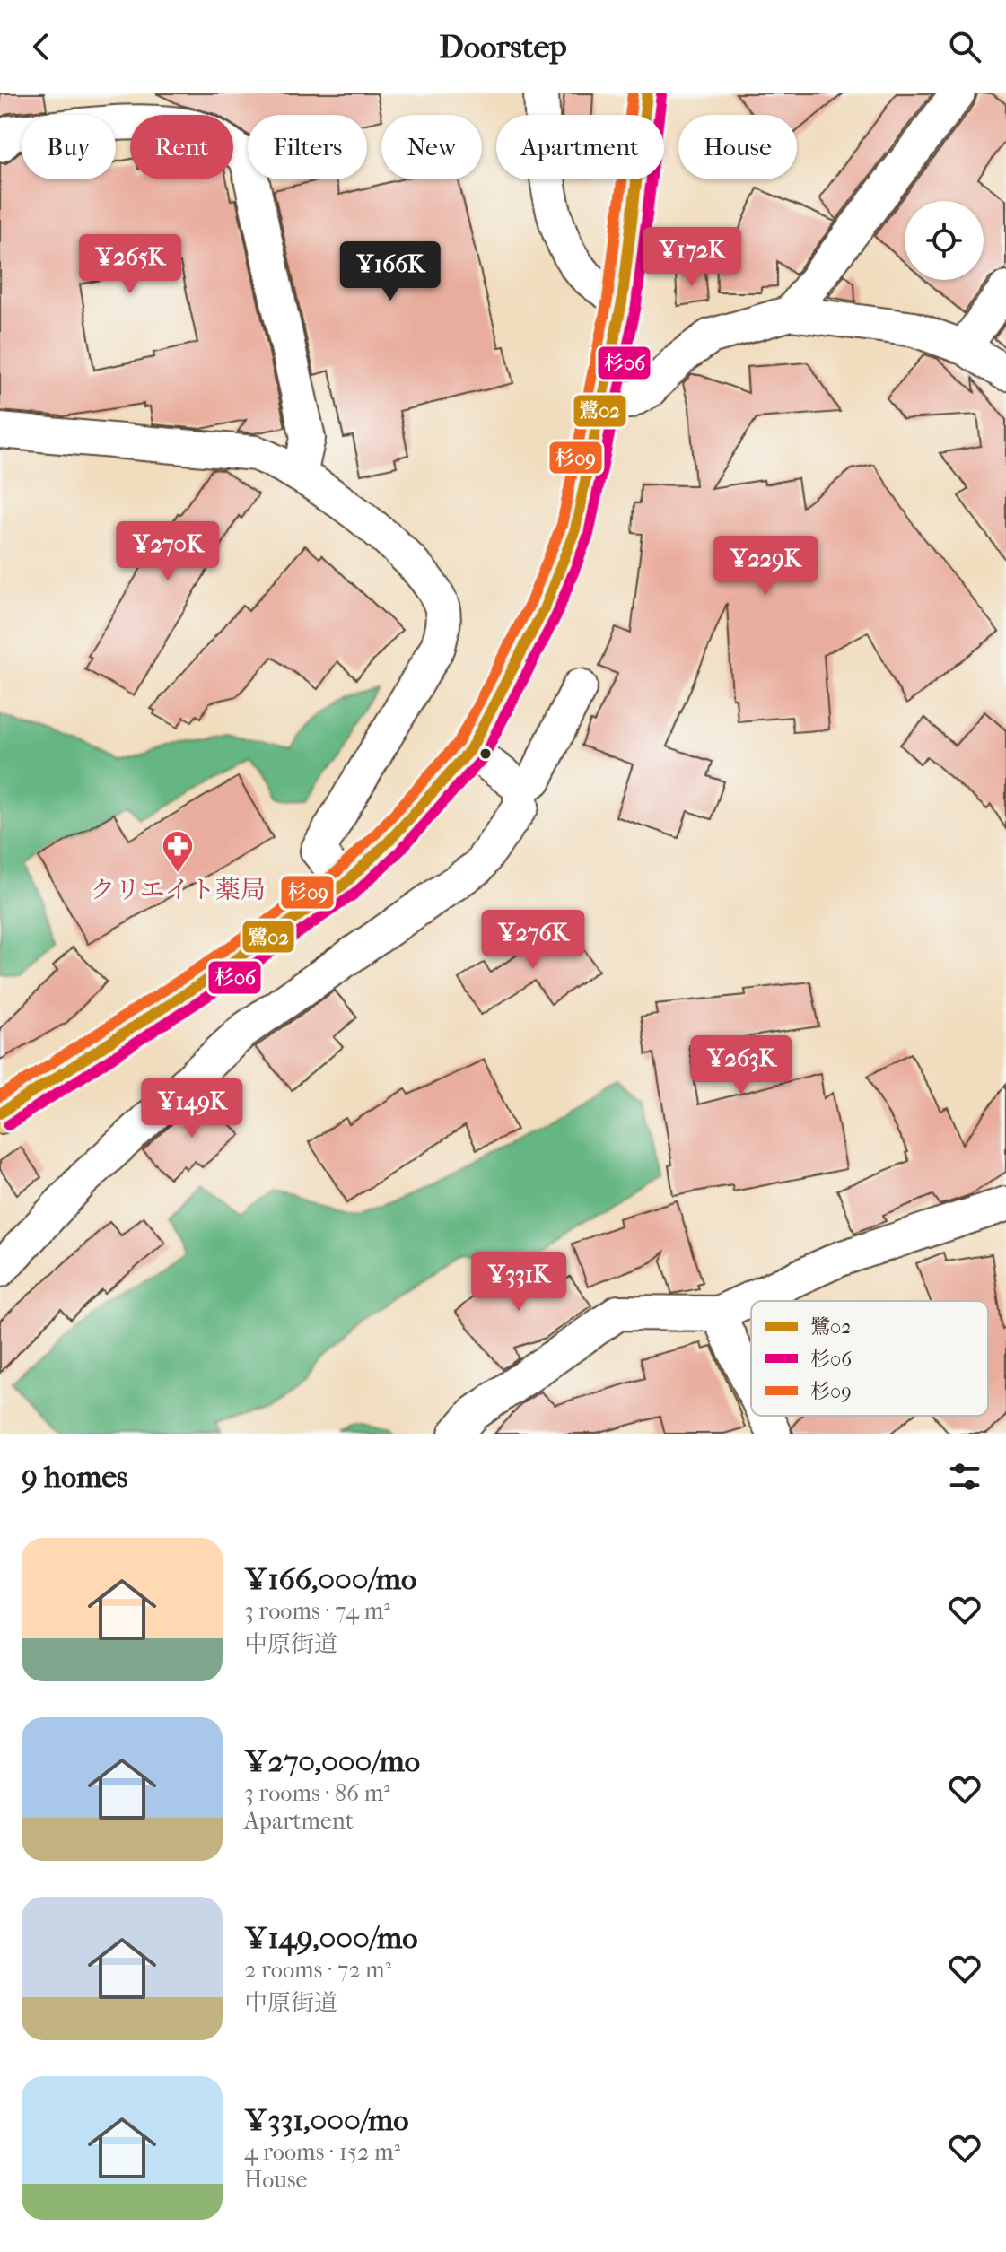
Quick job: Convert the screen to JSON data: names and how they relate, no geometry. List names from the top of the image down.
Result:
{
  "places": {
    "pharmacy": ["クリエイト薬局"]
  },
  "lines": ["transit line 鷺02", "transit line 杉09", "transit line 杉06"],
  "legend": ["鷺02", "杉06", "杉09"],
  "page": {
    "header": "Doorstep",
    "chip": [
      "Buy",
      "Rent",
      "Filters",
      "New",
      "Apartment",
      "House"
    ],
    "price": [
      "¥172K",
      "¥265K",
      "¥166K",
      "¥270K",
      "¥229K",
      "¥276K",
      "¥263K",
      "¥149K",
      "¥331K"
    ],
    "heading": "9 homes",
    "list": [
      {
        "name": "¥166,000/mo",
        "note": "3 rooms · 74 m² · 中原街道"
      },
      {
        "name": "¥270,000/mo",
        "note": "3 rooms · 86 m² · Apartment"
      },
      {
        "name": "¥149,000/mo",
        "note": "2 rooms · 72 m² · 中原街道"
      },
      {
        "name": "¥331,000/mo",
        "note": "4 rooms · 152 m² · House"
      }
    ]
  }
}
